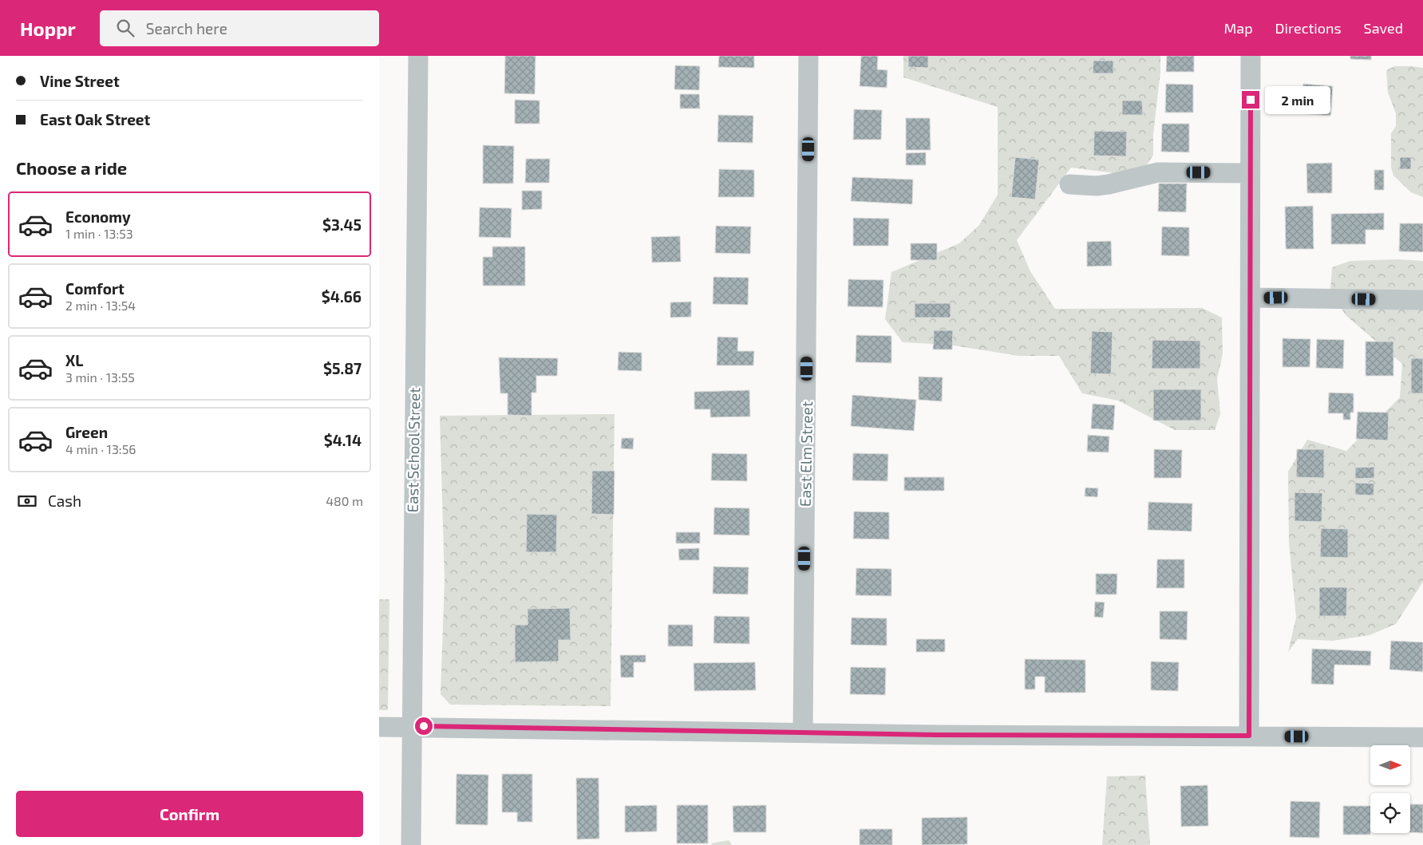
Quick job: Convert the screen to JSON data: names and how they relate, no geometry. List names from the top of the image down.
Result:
{
  "streets": {
    "street": ["East School Street", "East Elm Street"]
  },
  "north": "right",
  "page": {
    "header": "Hoppr",
    "search": "Search here",
    "nav": ["Map", "Directions", "Saved"],
    "banner": ["Vine Street", "East Oak Street"],
    "bubble": "2 min",
    "heading": "Choose a ride",
    "list": [
      {
        "name": "Economy",
        "note": "1 min · 13:53",
        "value": "$3.45"
      },
      {
        "name": "Comfort",
        "note": "2 min · 13:54",
        "value": "$4.66"
      },
      {
        "name": "XL",
        "note": "3 min · 13:55",
        "value": "$5.87"
      },
      {
        "name": "Green",
        "note": "4 min · 13:56",
        "value": "$4.14"
      }
    ],
    "pay": ["Cash", "480 m"],
    "buttons": "Confirm"
  }
}
